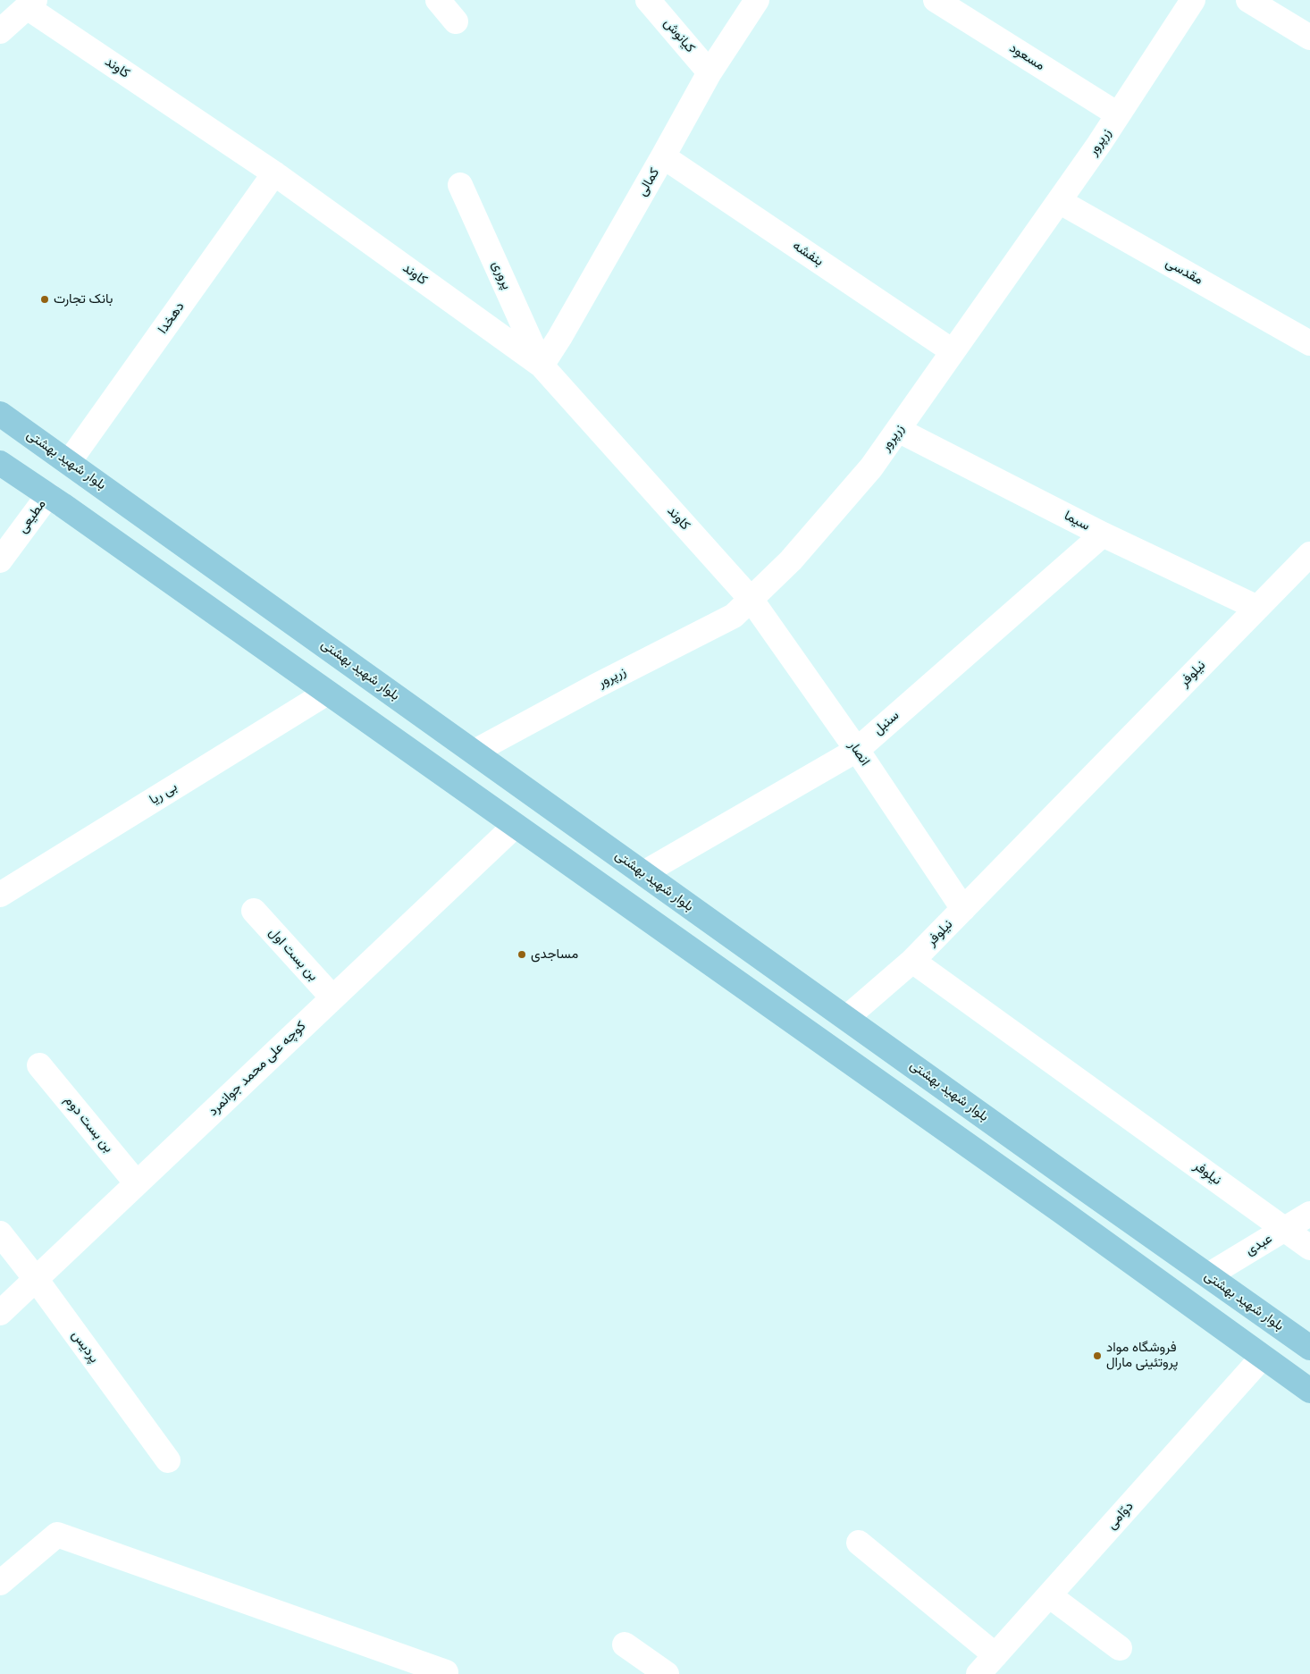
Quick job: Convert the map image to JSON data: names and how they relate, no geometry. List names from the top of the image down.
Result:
{
  "streets": {
    "main road": ["بلوار شهید بهشتی"],
    "street": [
      "کیانوش",
      "مسعود",
      "کاوند",
      "زرپرور",
      "کمالی",
      "بنفشه",
      "مقدسی",
      "پروری",
      "دهخدا",
      "مطیعی",
      "سیما",
      "نیلوفر",
      "سنبل",
      "انصار",
      "بی ریا",
      "بن بست اول",
      "کوچه علی محمد جوانمرد",
      "بن بست دوم",
      "عبدی",
      "پردیس",
      "دوّامی"
    ]
  },
  "crossings": [
    ["کیانوش", "کمالی"],
    ["مسعود", "زرپرور"],
    ["کاوند", "زرپرور"],
    ["کاوند", "کمالی"],
    ["کاوند", "پروری"],
    ["کاوند", "دهخدا"],
    ["کاوند", "انصار"],
    ["زرپرور", "بنفشه"],
    ["زرپرور", "مقدسی"],
    ["زرپرور", "بلوار شهید بهشتی"],
    ["زرپرور", "سیما"],
    ["زرپرور", "انصار"],
    ["کمالی", "بنفشه"],
    ["کمالی", "پروری"],
    ["دهخدا", "بلوار شهید بهشتی"],
    ["بلوار شهید بهشتی", "سنبل"],
    ["بلوار شهید بهشتی", "عبدی"],
    ["سیما", "نیلوفر"],
    ["سیما", "سنبل"],
    ["نیلوفر", "انصار"],
    ["نیلوفر", "عبدی"],
    ["سنبل", "انصار"],
    ["بن بست اول", "کوچه علی محمد جوانمرد"],
    ["کوچه علی محمد جوانمرد", "بن بست دوم"],
    ["کوچه علی محمد جوانمرد", "پردیس"]
  ],
  "places": ["بانک تجارت", "مساجدی", "فروشگاه مواد پروتئینی مارال"]
}
